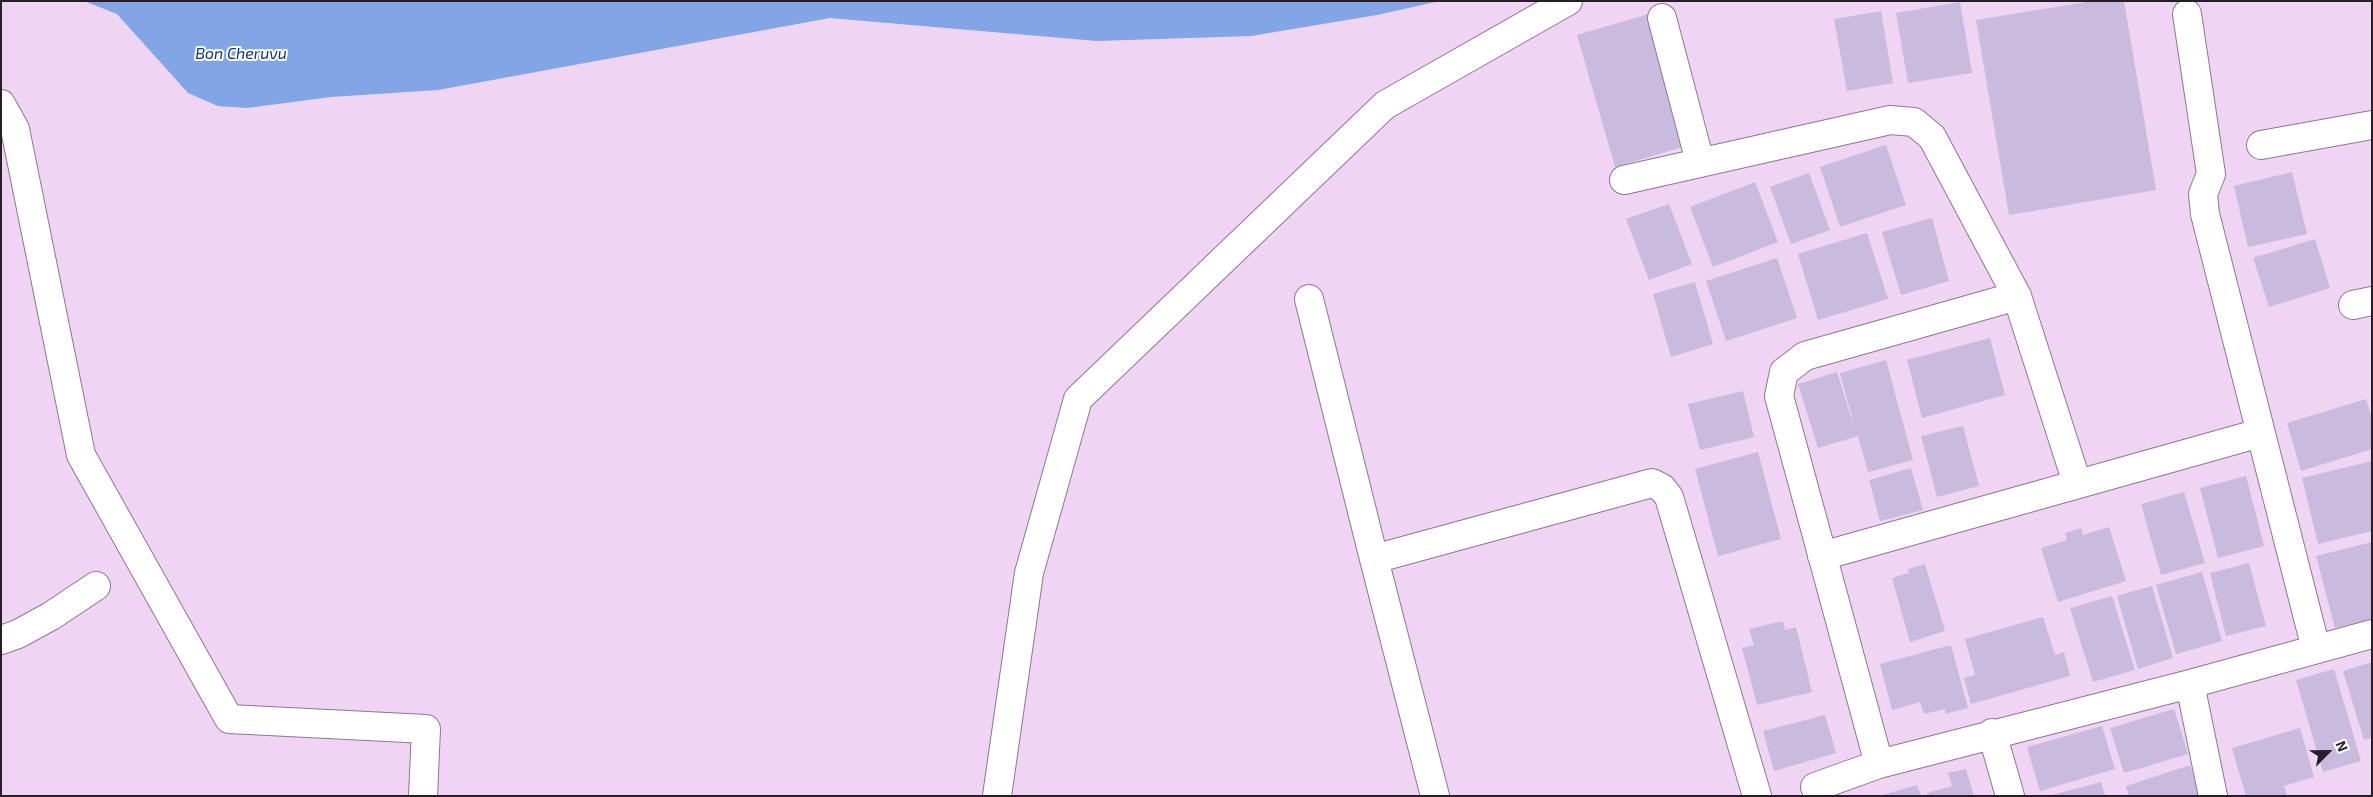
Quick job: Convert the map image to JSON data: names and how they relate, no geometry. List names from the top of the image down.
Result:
{
  "water": ["Bon Cheruvu"],
  "north": "top right"
}
